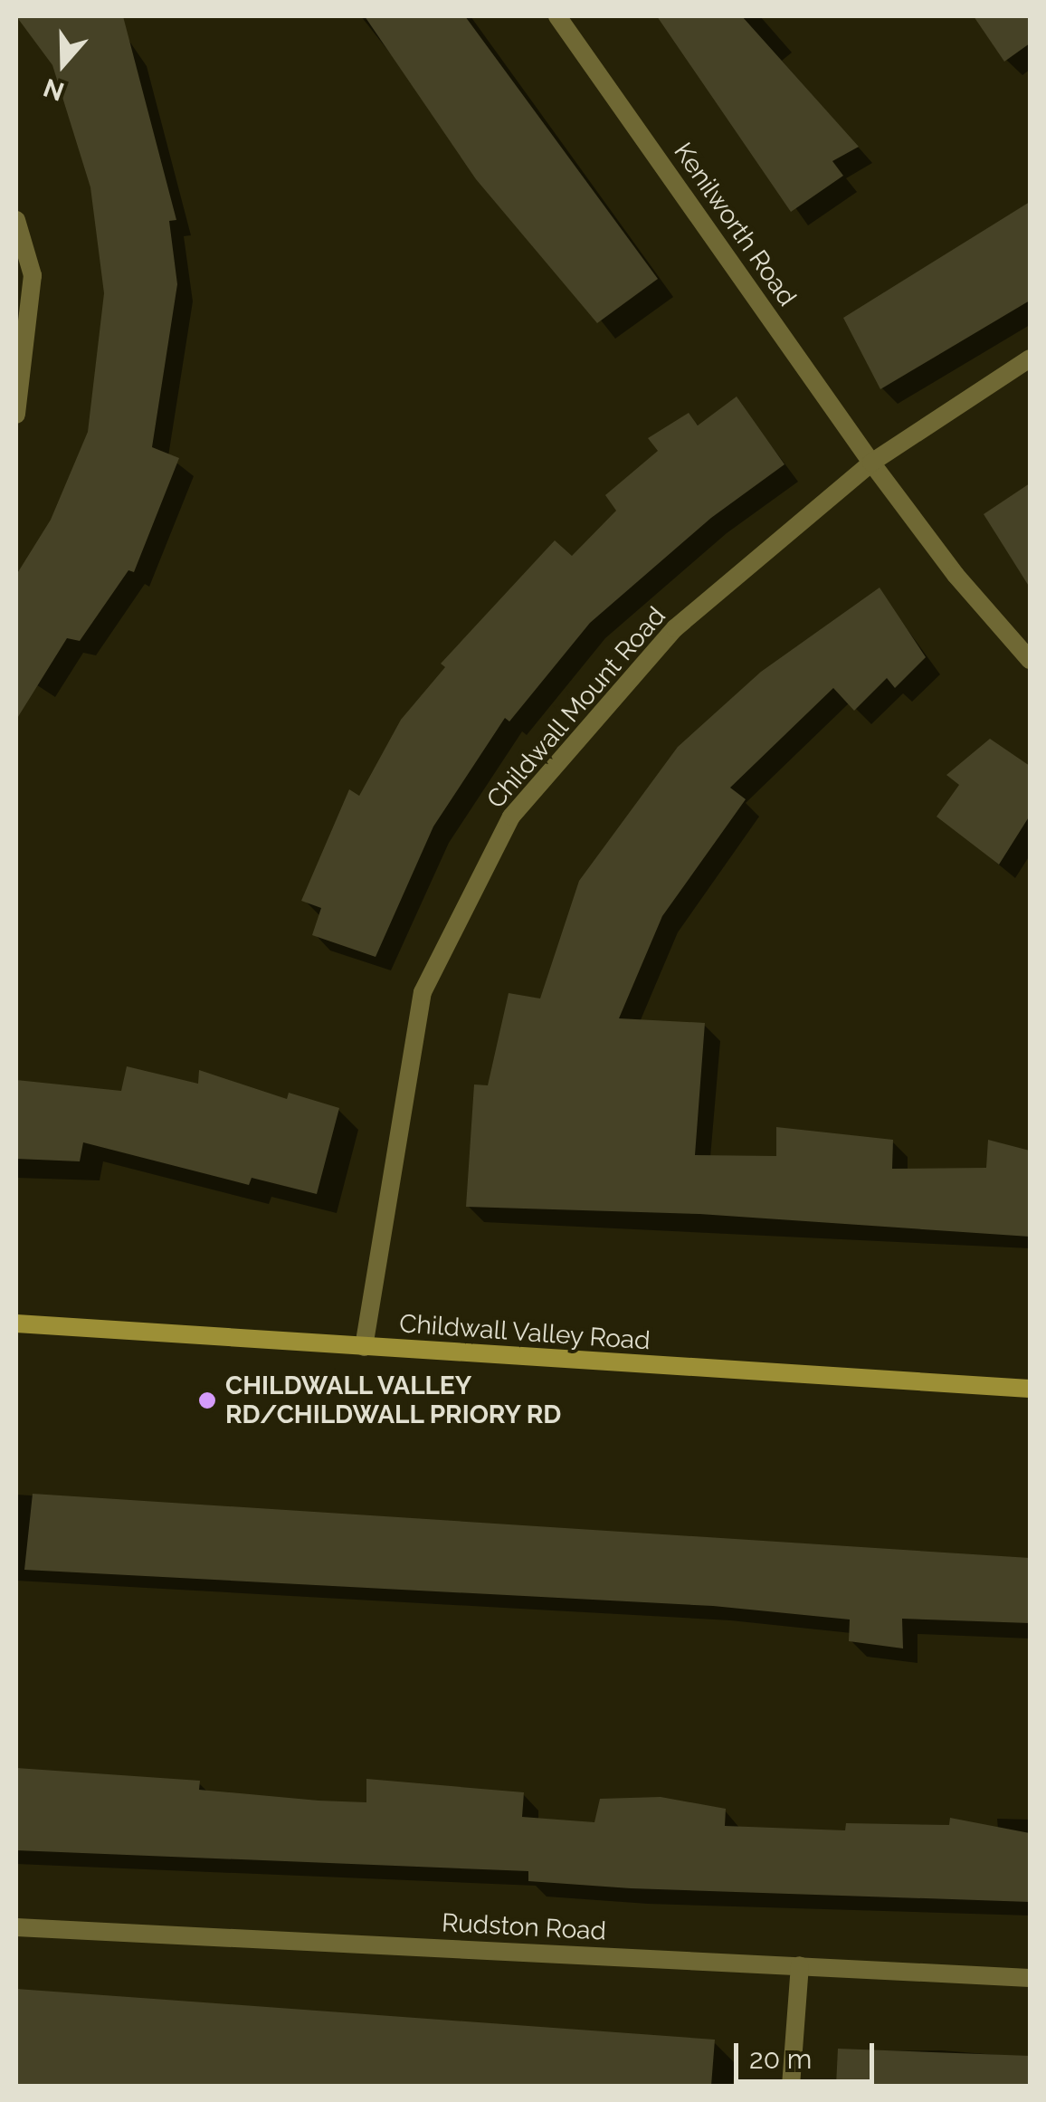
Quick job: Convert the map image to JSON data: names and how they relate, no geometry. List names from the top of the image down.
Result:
{
  "streets": {
    "main road": ["Childwall Valley Road"],
    "street": ["Kenilworth Road", "Childwall Mount Road", "Rudston Road"]
  },
  "crossings": [
    ["Kenilworth Road", "Childwall Mount Road"],
    ["Childwall Mount Road", "Childwall Valley Road"]
  ],
  "places": ["CHILDWALL VALLEY RD/CHILDWALL PRIORY RD"],
  "scale_bar": "20 m",
  "north": "bottom"
}
